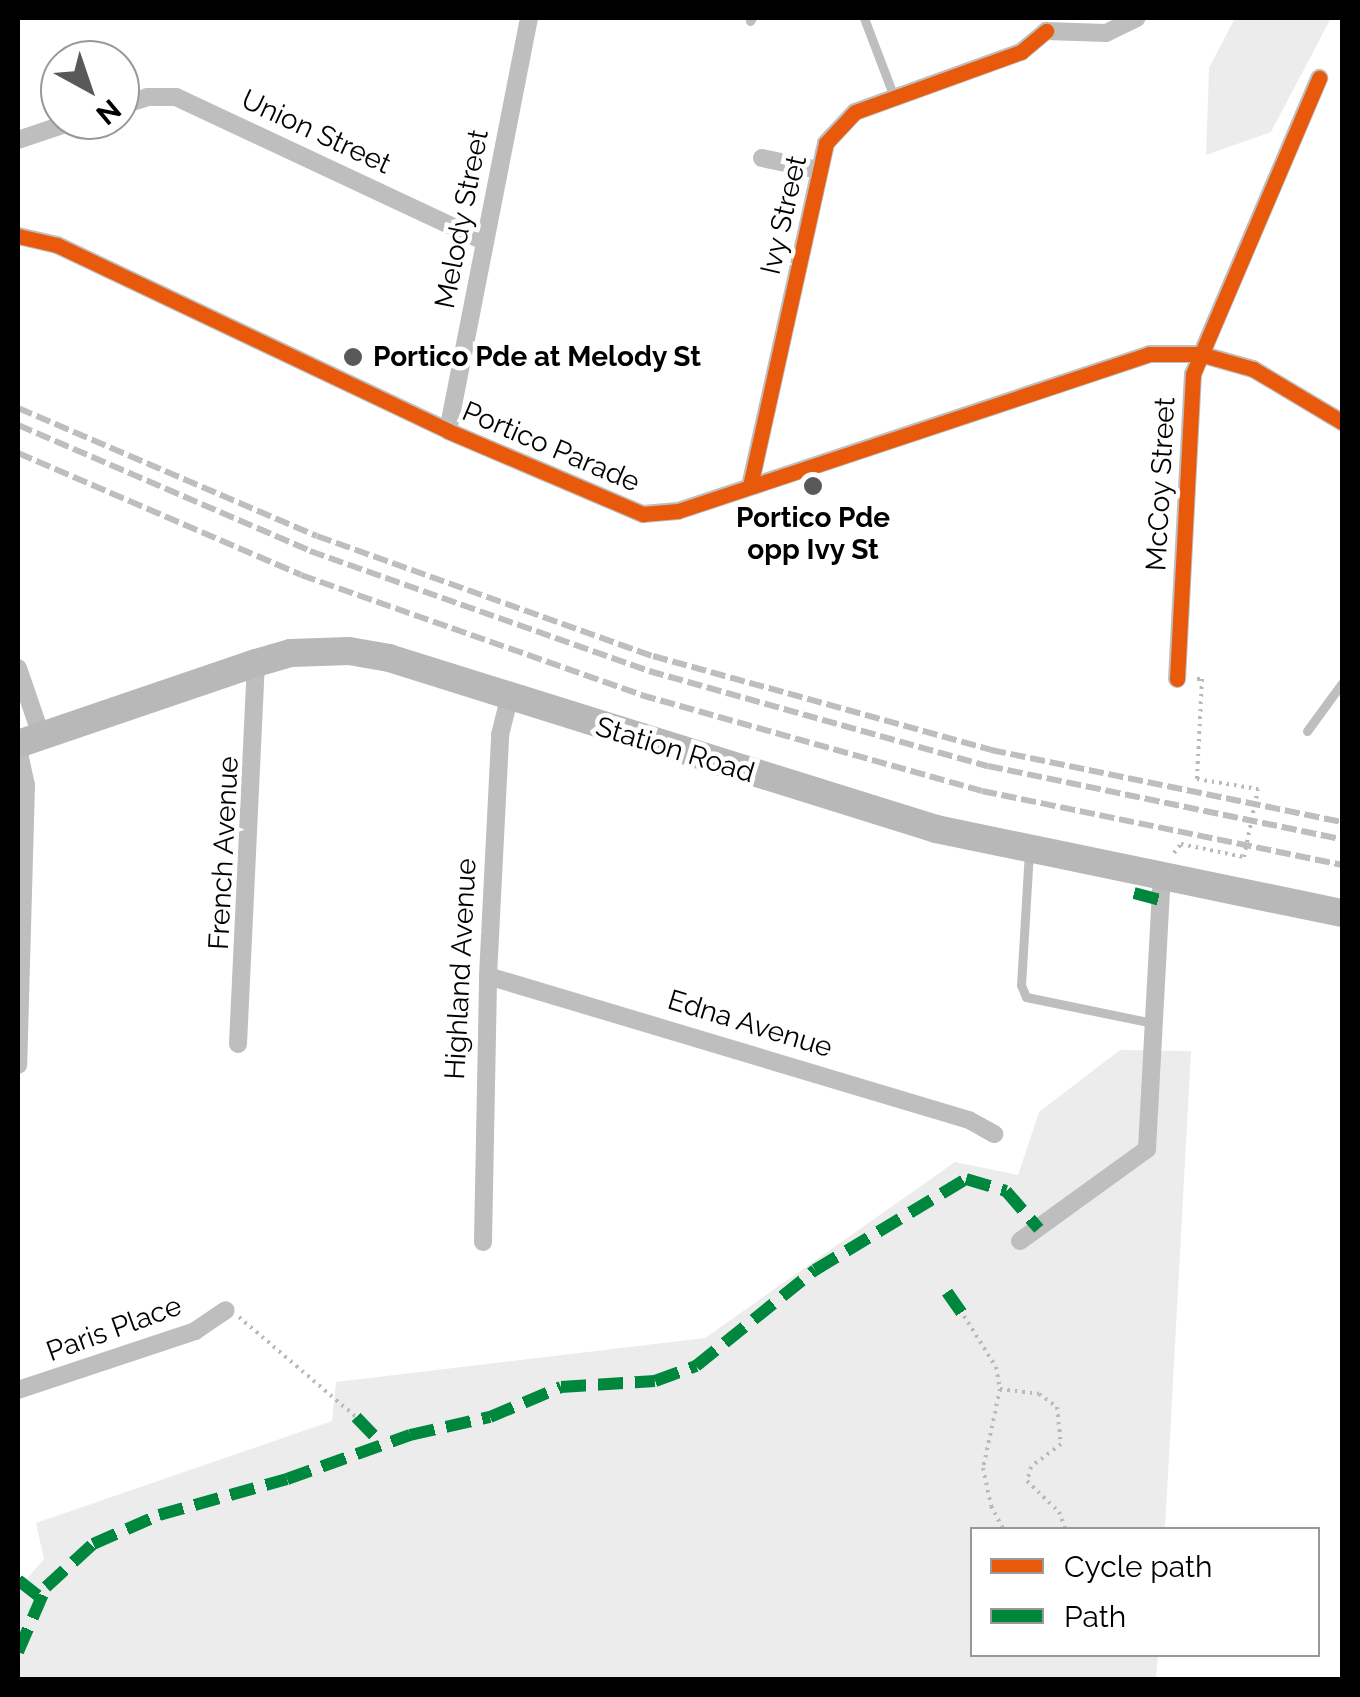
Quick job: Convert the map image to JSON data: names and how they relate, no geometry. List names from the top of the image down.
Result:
{
  "streets": {
    "main road": ["Station Road"],
    "street": [
      "Union Street",
      "Ivy Street",
      "Melody Street",
      "Portico Parade",
      "McCoy Street",
      "French Avenue",
      "Highland Avenue",
      "Edna Avenue",
      "Paris Place"
    ]
  },
  "crossings": [
    ["Union Street", "Melody Street"],
    ["Ivy Street", "Portico Parade"],
    ["Melody Street", "Portico Parade"],
    ["Portico Parade", "McCoy Street"],
    ["Station Road", "French Avenue"],
    ["Station Road", "Highland Avenue"],
    ["Highland Avenue", "Edna Avenue"]
  ],
  "places": ["Portico Pde at Melody St", "Portico Pde opp Ivy St"],
  "legend": ["Cycle path", "Path"],
  "north": "bottom right"
}
